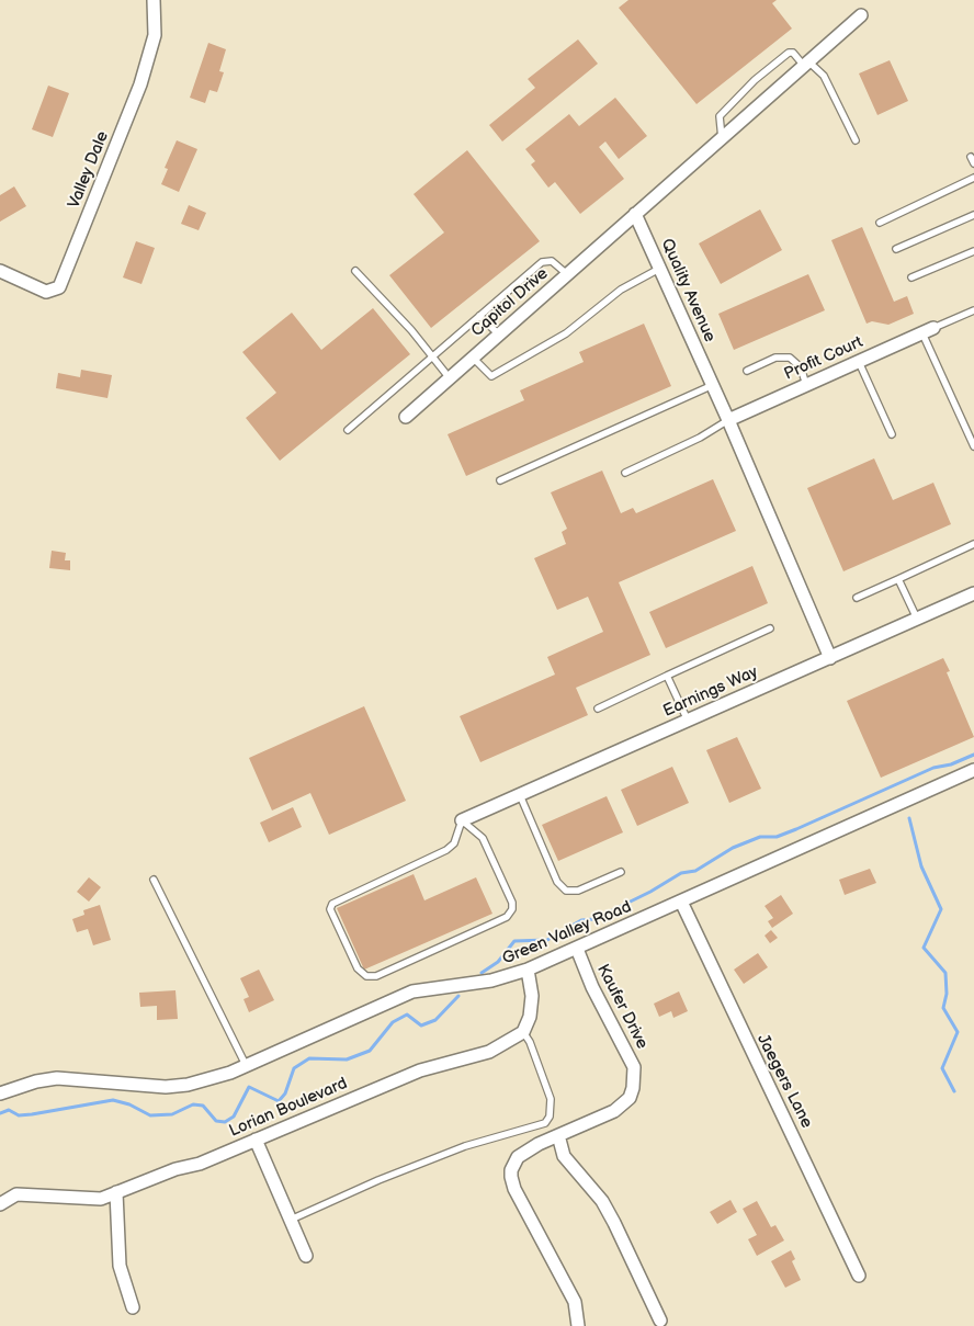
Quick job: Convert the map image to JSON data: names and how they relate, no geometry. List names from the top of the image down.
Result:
{
  "streets": {
    "street": [
      "Valley Dale",
      "Quality Avenue",
      "Capitol Drive",
      "Profit Court",
      "Earnings Way",
      "Green Valley Road",
      "Kaufer Drive",
      "Jaegers Lane",
      "Lorian Boulevard"
    ]
  },
  "crossings": [
    ["Quality Avenue", "Capitol Drive"],
    ["Quality Avenue", "Profit Court"],
    ["Quality Avenue", "Earnings Way"],
    ["Green Valley Road", "Kaufer Drive"],
    ["Green Valley Road", "Jaegers Lane"]
  ]
}
